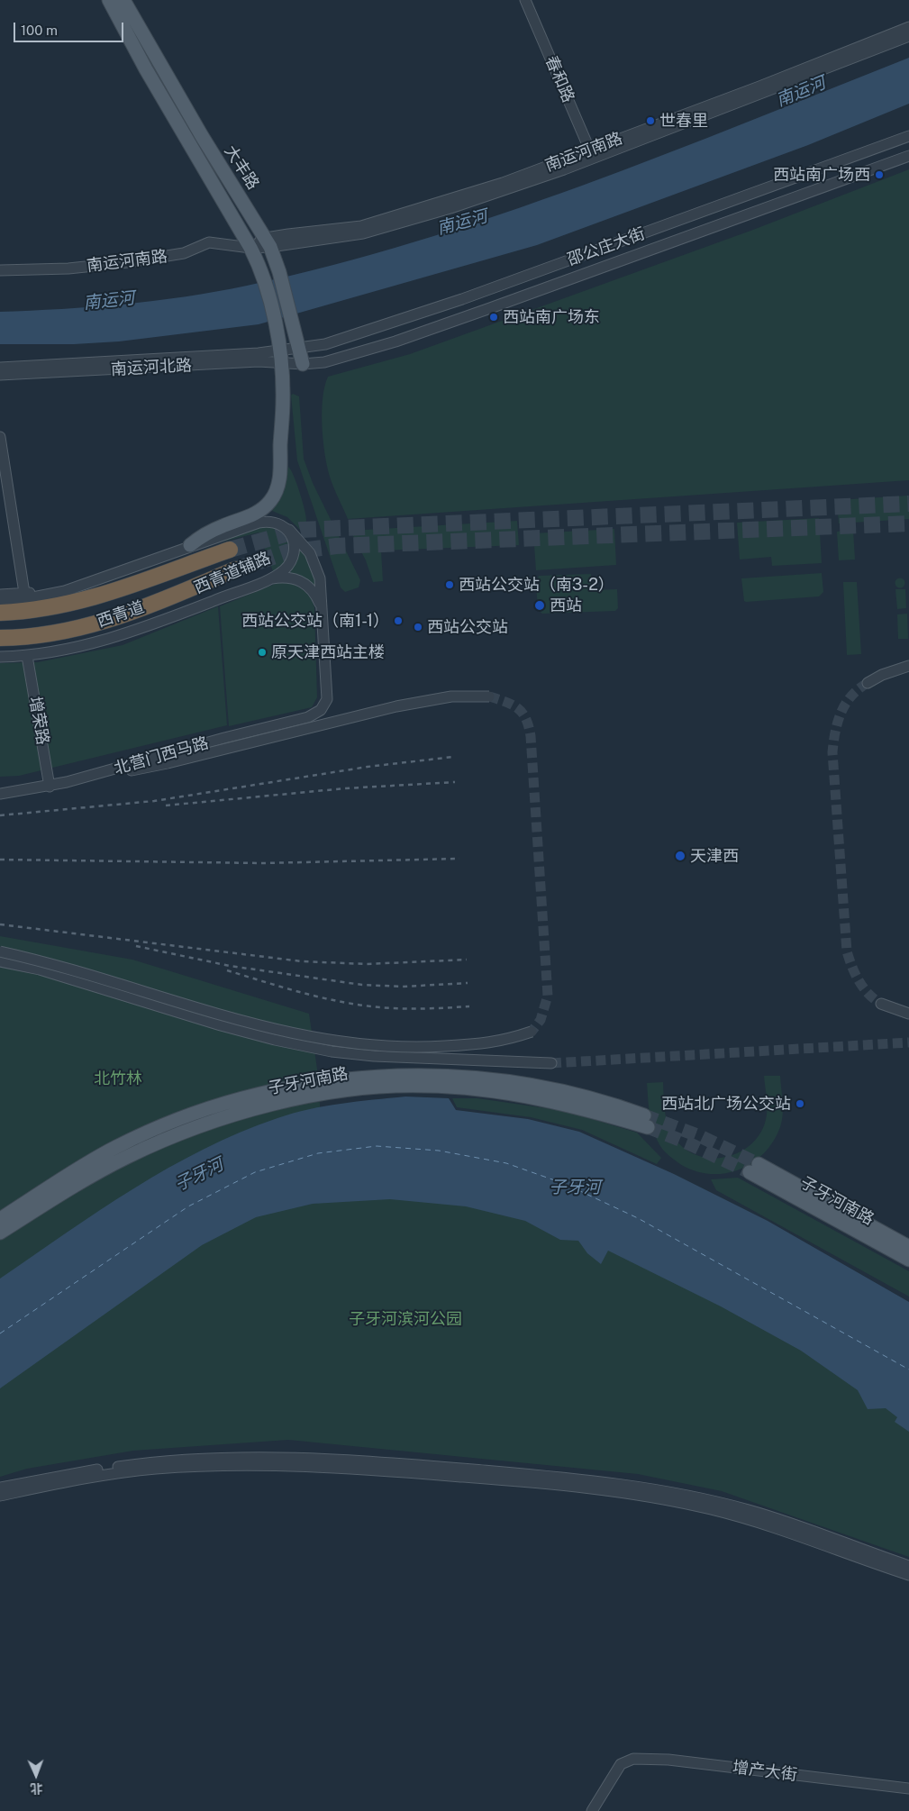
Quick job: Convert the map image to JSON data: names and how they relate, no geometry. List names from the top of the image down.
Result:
{
  "streets": {
    "highway": ["西青道"],
    "main road": ["大丰路", "子牙河南路"],
    "street": [
      "春和路",
      "南运河南路",
      "邵公庄大街",
      "南运河北路",
      "西青道辅路",
      "增荣路",
      "北营门西马路",
      "增产大街"
    ]
  },
  "crossings": [
    ["春和路", "南运河南路"],
    ["南运河南路", "大丰路"],
    ["大丰路", "邵公庄大街"],
    ["大丰路", "南运河北路"],
    ["邵公庄大街", "南运河北路"],
    ["西青道辅路", "增荣路"],
    ["增荣路", "北营门西马路"]
  ],
  "water": ["南运河", "子牙河"],
  "parks": ["北竹林", "子牙河滨河公园"],
  "places": [
    "世春里",
    "西站南广场西",
    "西站南广场东",
    "西站公交站（南3-2）",
    "西站",
    "西站公交站（南1-1）",
    "西站公交站",
    "原天津西站主楼",
    "天津西",
    "西站北广场公交站"
  ],
  "scale_bar": "100 m",
  "north": "bottom"
}
